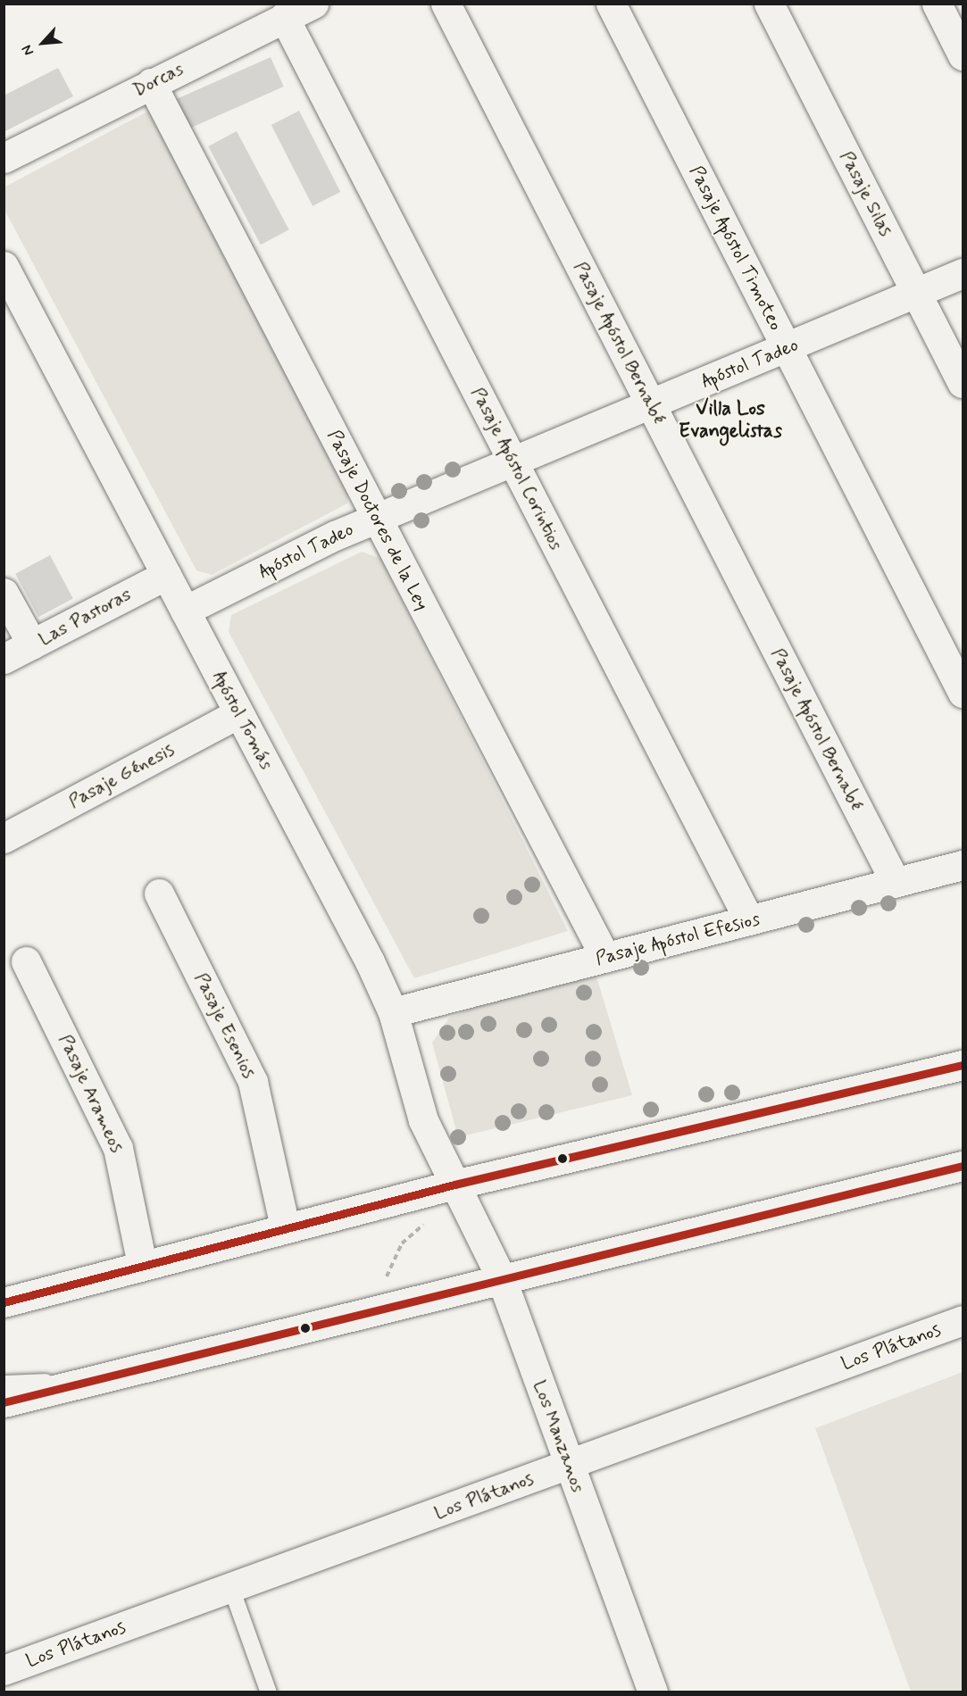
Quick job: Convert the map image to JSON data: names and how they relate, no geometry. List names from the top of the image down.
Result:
{
  "streets": {
    "street": [
      "Dorcas",
      "Pasaje Silas",
      "Pasaje Apóstol Timoteo",
      "Pasaje Apóstol Bernabé",
      "Apóstol Tadeo",
      "Pasaje Apóstol Corintios",
      "Pasaje Doctores de la Ley",
      "Las Pastoras",
      "Apóstol Tomás",
      "Pasaje Génesis",
      "Pasaje Apóstol Efesios",
      "Pasaje Esenios",
      "Pasaje Arameos",
      "Los Plátanos",
      "Los Manzanos"
    ]
  },
  "crossings": [
    ["Dorcas", "Pasaje Apóstol Corintios"],
    ["Dorcas", "Pasaje Doctores de la Ley"],
    ["Pasaje Silas", "Apóstol Tadeo"],
    ["Pasaje Apóstol Timoteo", "Apóstol Tadeo"],
    ["Pasaje Apóstol Bernabé", "Apóstol Tadeo"],
    ["Pasaje Apóstol Bernabé", "Pasaje Apóstol Efesios"],
    ["Apóstol Tadeo", "Pasaje Apóstol Corintios"],
    ["Apóstol Tadeo", "Pasaje Doctores de la Ley"],
    ["Apóstol Tadeo", "Apóstol Tomás"],
    ["Pasaje Apóstol Corintios", "Pasaje Apóstol Efesios"],
    ["Pasaje Doctores de la Ley", "Pasaje Apóstol Efesios"],
    ["Las Pastoras", "Apóstol Tomás"],
    ["Apóstol Tomás", "Pasaje Génesis"],
    ["Apóstol Tomás", "Pasaje Apóstol Efesios"],
    ["Apóstol Tomás", "Los Manzanos"],
    ["Los Plátanos", "Los Manzanos"]
  ],
  "districts": ["Villa Los Evangelistas"],
  "north": "bottom left"
}
